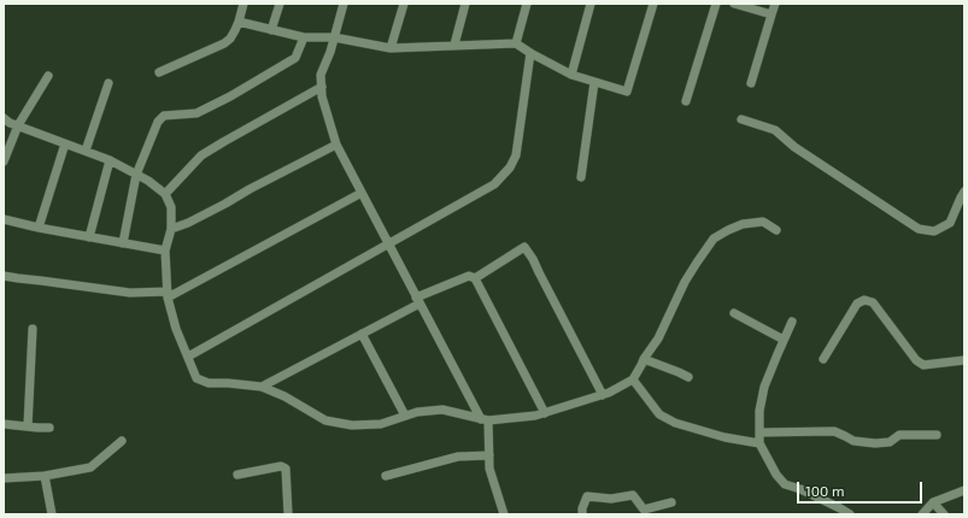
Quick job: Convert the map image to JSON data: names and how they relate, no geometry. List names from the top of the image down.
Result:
{
  "scale_bar": "100 m"
}
